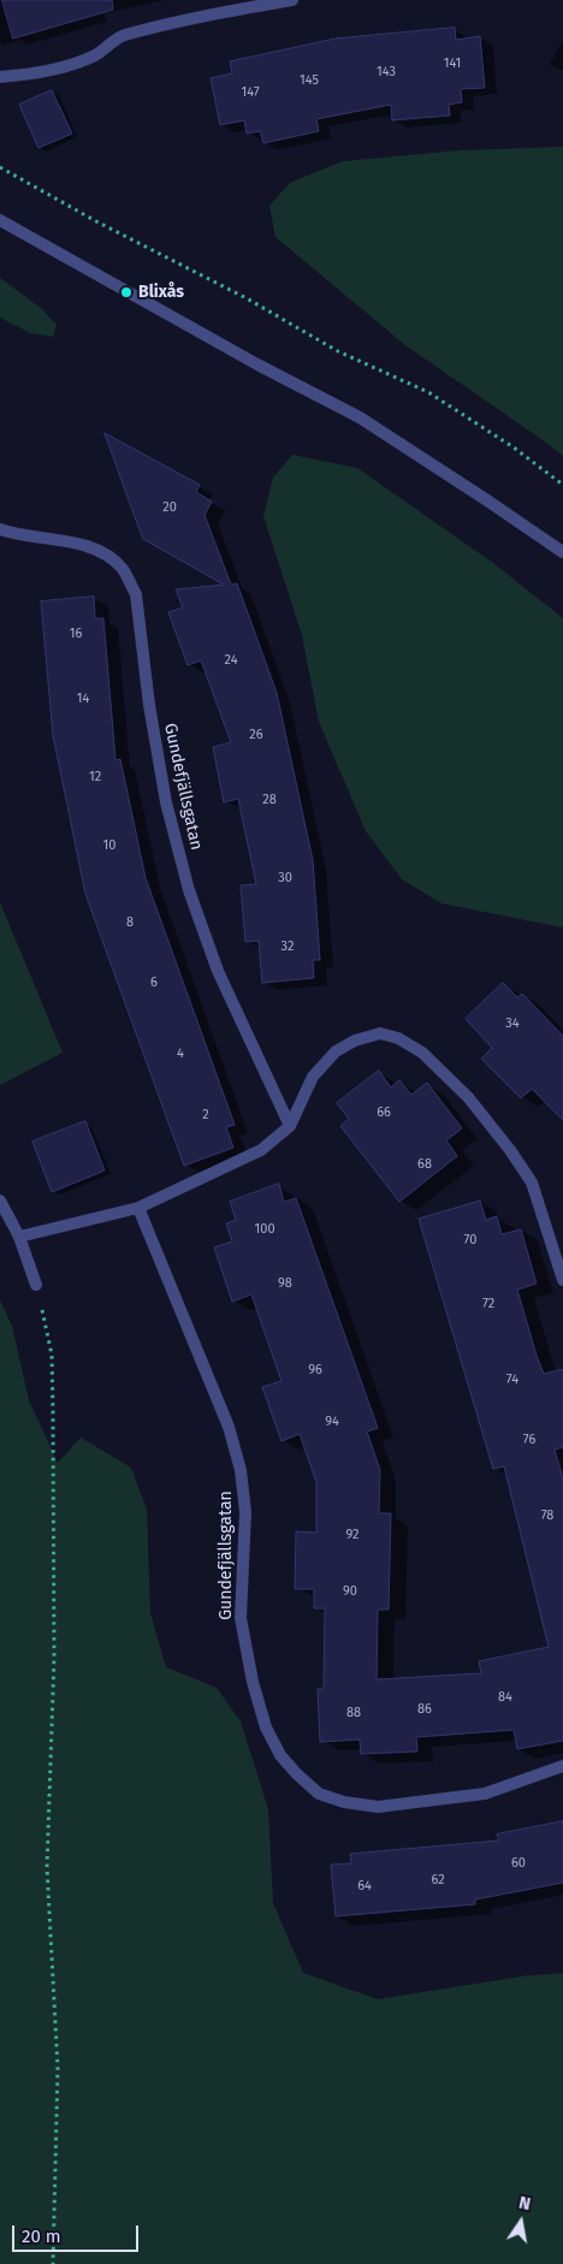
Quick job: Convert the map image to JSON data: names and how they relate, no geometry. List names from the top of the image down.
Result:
{
  "streets": {
    "street": ["Gundefjällsgatan"]
  },
  "places": ["Blixås"],
  "house_numbers": [
    "141",
    "143",
    "145",
    "147",
    "20",
    "16",
    "24",
    "14",
    "26",
    "12",
    "28",
    "10",
    "30",
    "8",
    "32",
    "6",
    "34",
    "4",
    "66",
    "2",
    "68",
    "100",
    "70",
    "98",
    "72",
    "96",
    "74",
    "94",
    "76",
    "78",
    "92",
    "90",
    "84",
    "86",
    "88",
    "60",
    "62",
    "64"
  ],
  "scale_bar": "20 m",
  "north": "top"
}
